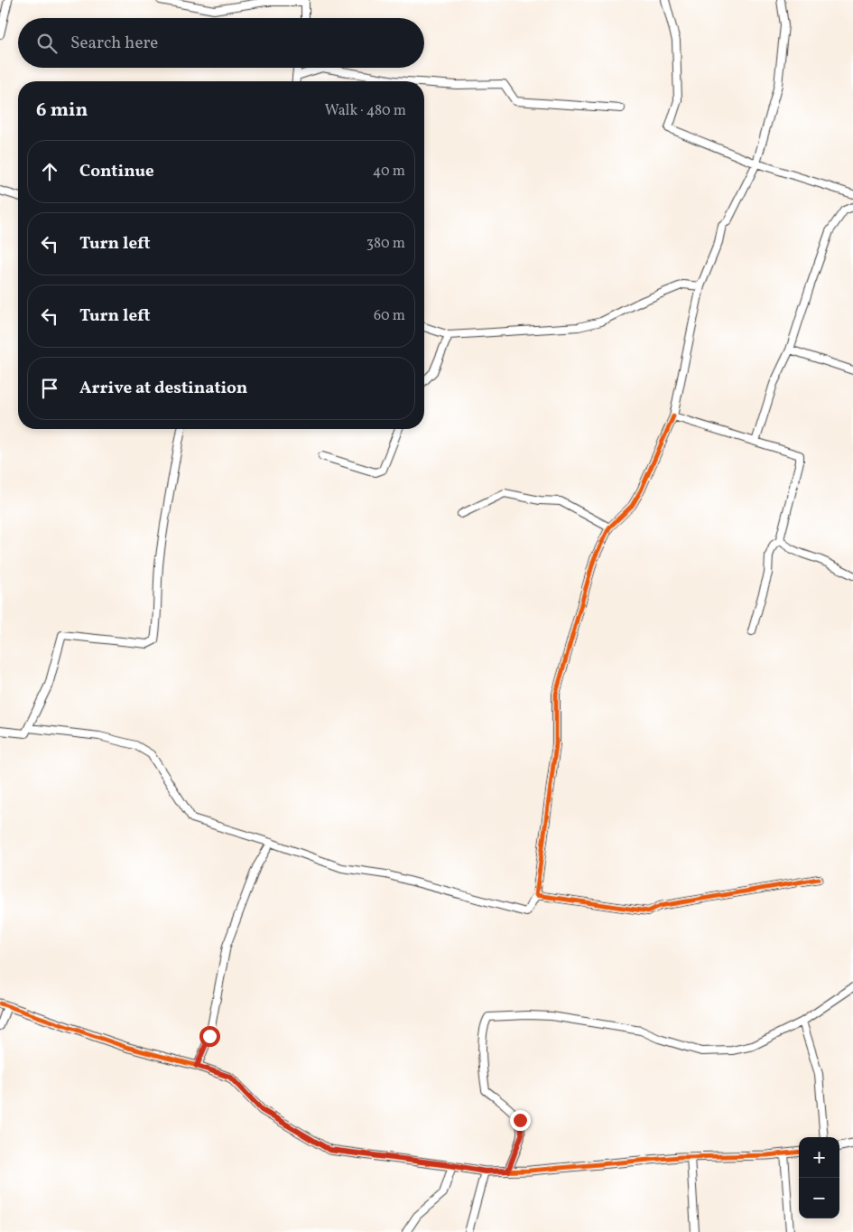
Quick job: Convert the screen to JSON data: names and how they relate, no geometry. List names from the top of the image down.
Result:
{
  "page": {
    "search": "Search here",
    "heading": ["6 min", "Walk · 480 m"],
    "list": [
      ["Continue", "40 m"],
      ["Turn left", "380 m"],
      ["Turn left", "60 m"],
      "Arrive at destination"
    ],
    "map_buttons": ["+", "−"]
  }
}
